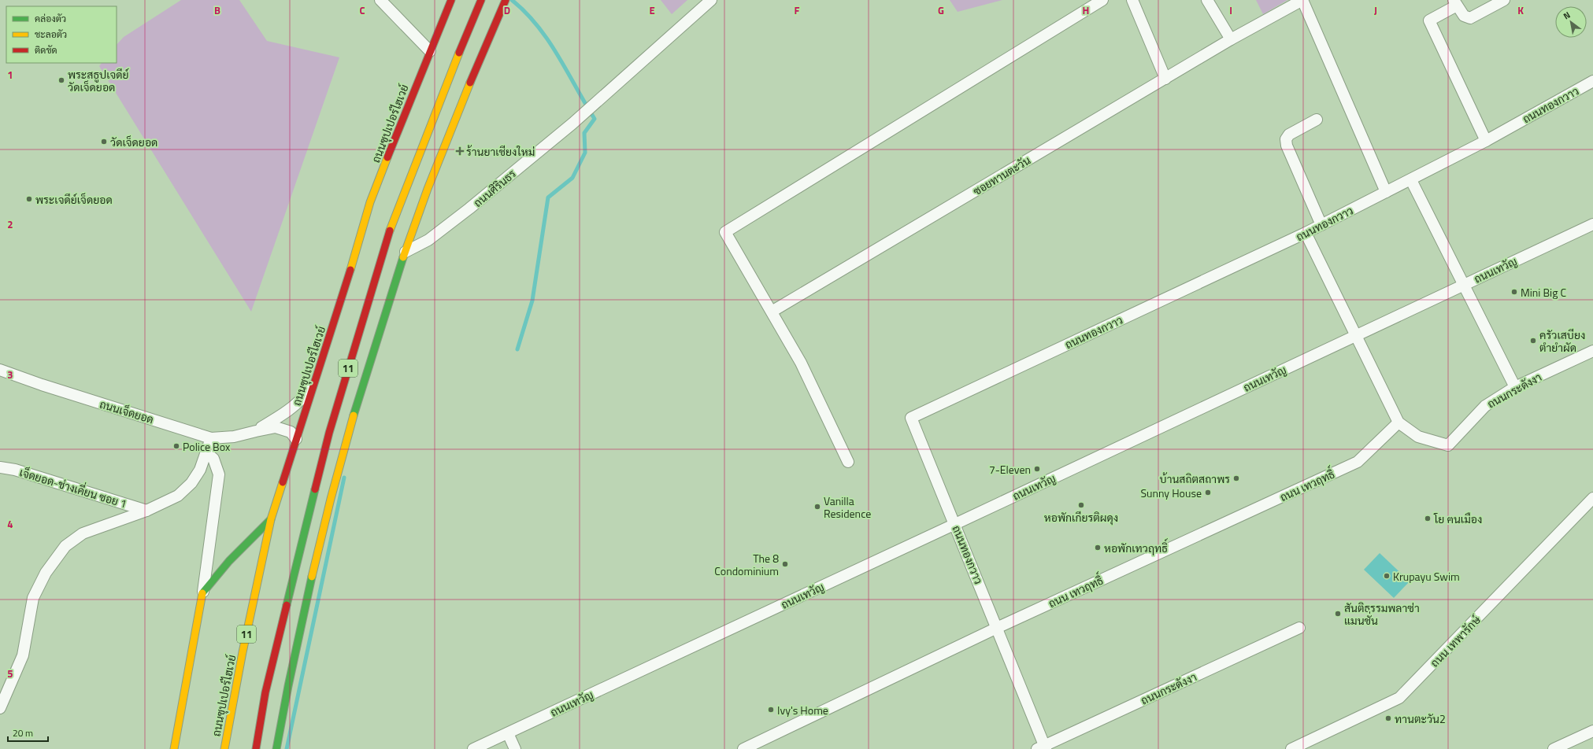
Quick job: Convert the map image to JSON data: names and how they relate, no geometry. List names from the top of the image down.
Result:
{
  "streets": {
    "main road": ["ถนนซุปเปอร์ไฮเวย์", "11"],
    "street": [
      "ถนนทองกวาว",
      "ซอยทานตะวัน",
      "ถนนศิรินธร",
      "ถนนเทวัญ",
      "ถนนกระดังงา",
      "ถนนเจ็ดยอด",
      "ถนน เทวฤทธิ์",
      "เจ็ดยอด-ช่างเคี่ยน ซอย 1",
      "ถนน เทพารักษ์"
    ]
  },
  "crossings": [
    ["ถนนทองกวาว", "ถนนเทวัญ"],
    ["ถนนทองกวาว", "ถนนกระดังงา"],
    ["ถนนทองกวาว", "ถนน เทวฤทธิ์"],
    ["ถนนซุปเปอร์ไฮเวย์", "ถนนเจ็ดยอด"],
    ["ถนนกระดังงา", "ถนน เทวฤทธิ์"]
  ],
  "places": {
    "other": [
      "พระสธูปเจดีย์ วัดเจ็ดยอด",
      "วัดเจ็ดยอด",
      "พระเจดีย์เจ็ดยอด",
      "Mini Big C",
      "ครัวเสบียง ตำยำผัด",
      "Police Box",
      "7-Eleven",
      "บ้านสถิตสถาพร",
      "Sunny House",
      "หอพักเกียรติผดุง",
      "Vanilla Residence",
      "โย ฅนเมือง",
      "หอพักเทวฤทธิ์",
      "The 8 Condominium",
      "Krupayu Swim",
      "สันติธรรมพลาซ่า แมนชั่น",
      "Ivy's Home",
      "ทานตะวัน2"
    ],
    "health": ["ร้านยาเชียงใหม่"]
  },
  "legend": ["คล่องตัว", "ชะลอตัว", "ติดขัด"],
  "scale_bar": "20 m",
  "north": "top left",
  "grid": {
    "columns": [
      "B",
      "C",
      "D",
      "E",
      "F",
      "G",
      "H",
      "I",
      "J",
      "K"
    ],
    "rows": [
      "1",
      "2",
      "3",
      "4",
      "5"
    ]
  }
}
